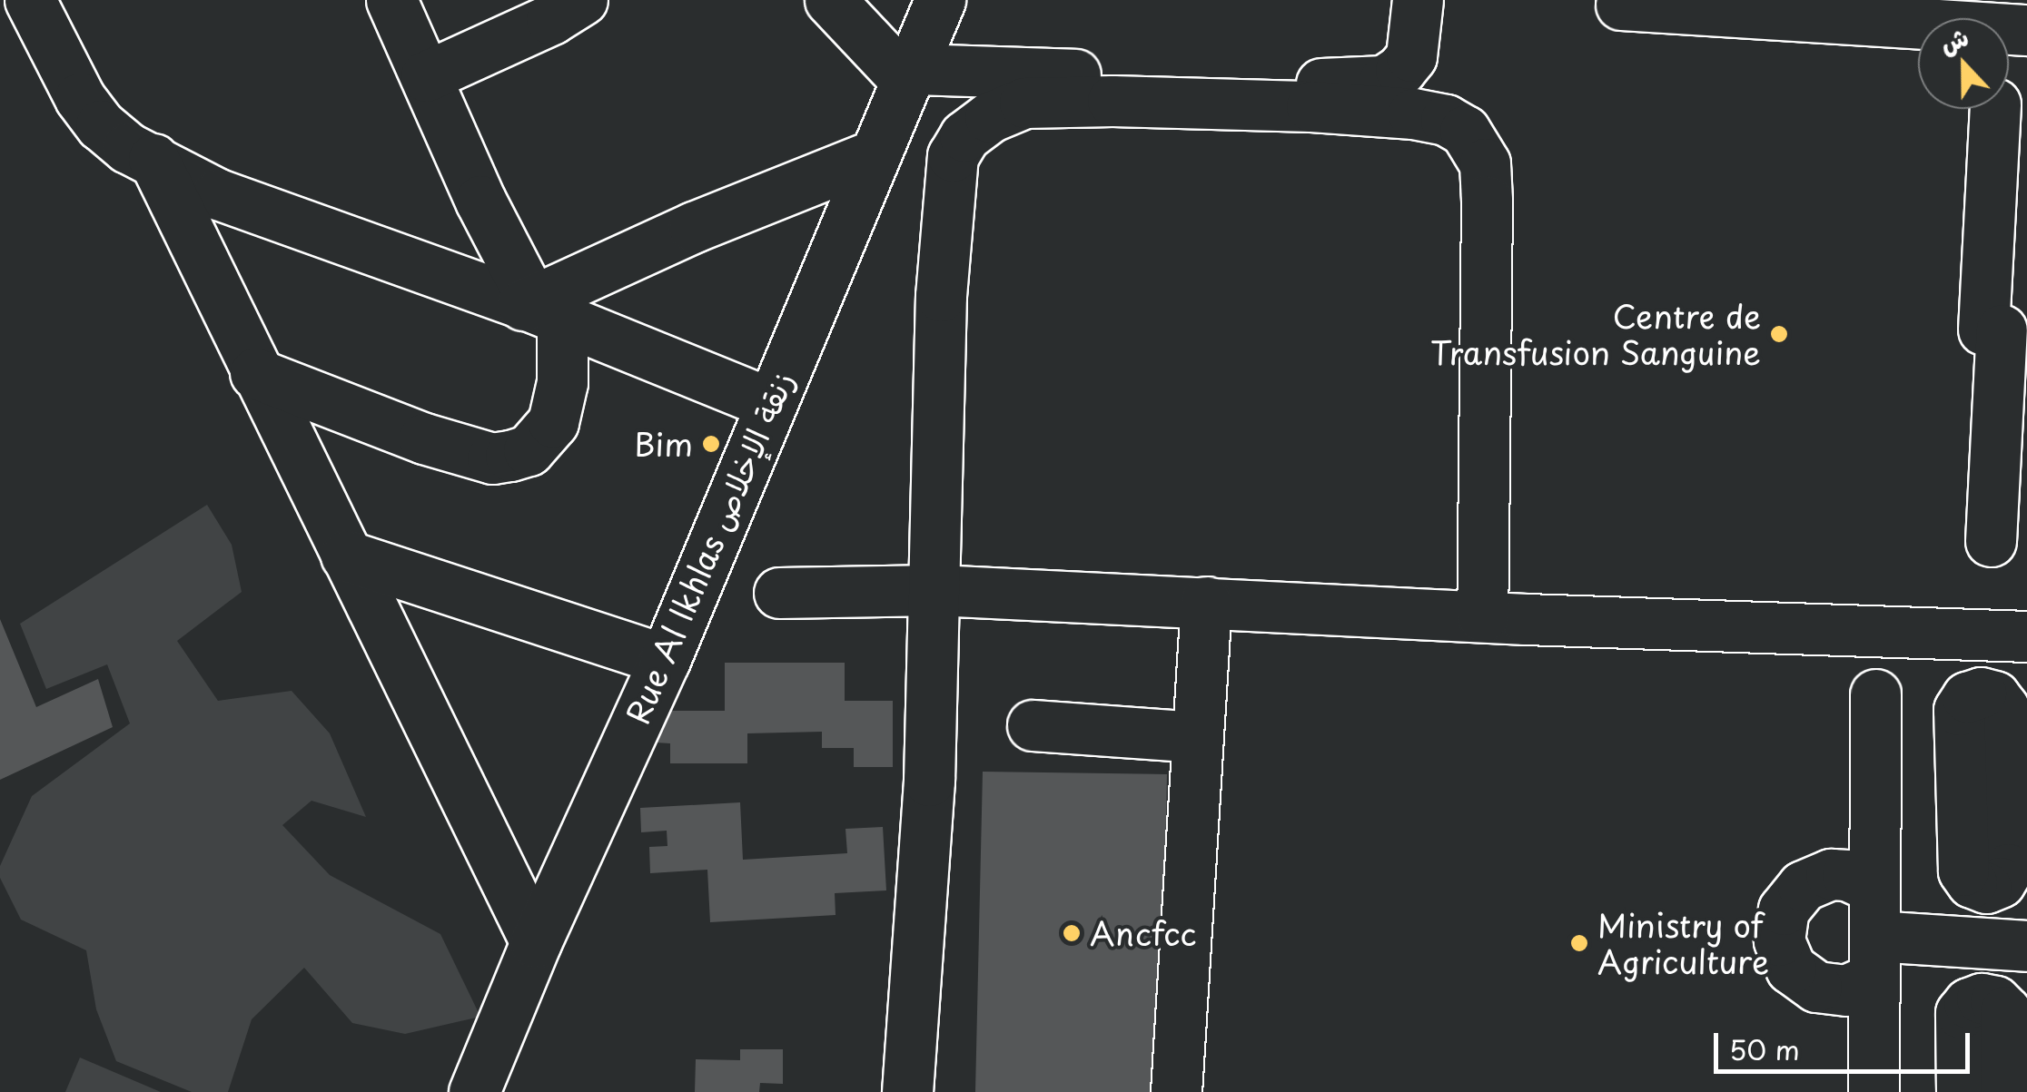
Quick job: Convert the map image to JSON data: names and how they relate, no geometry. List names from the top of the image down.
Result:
{
  "streets": {
    "street": ["Rue Al Ikhlas زنقة الإخلاص"]
  },
  "places": [
    "Centre de Transfusion Sanguine",
    "Bim",
    "Ancfcc",
    "Ministry of Agriculture"
  ],
  "scale_bar": "50 m",
  "north": "top"
}
